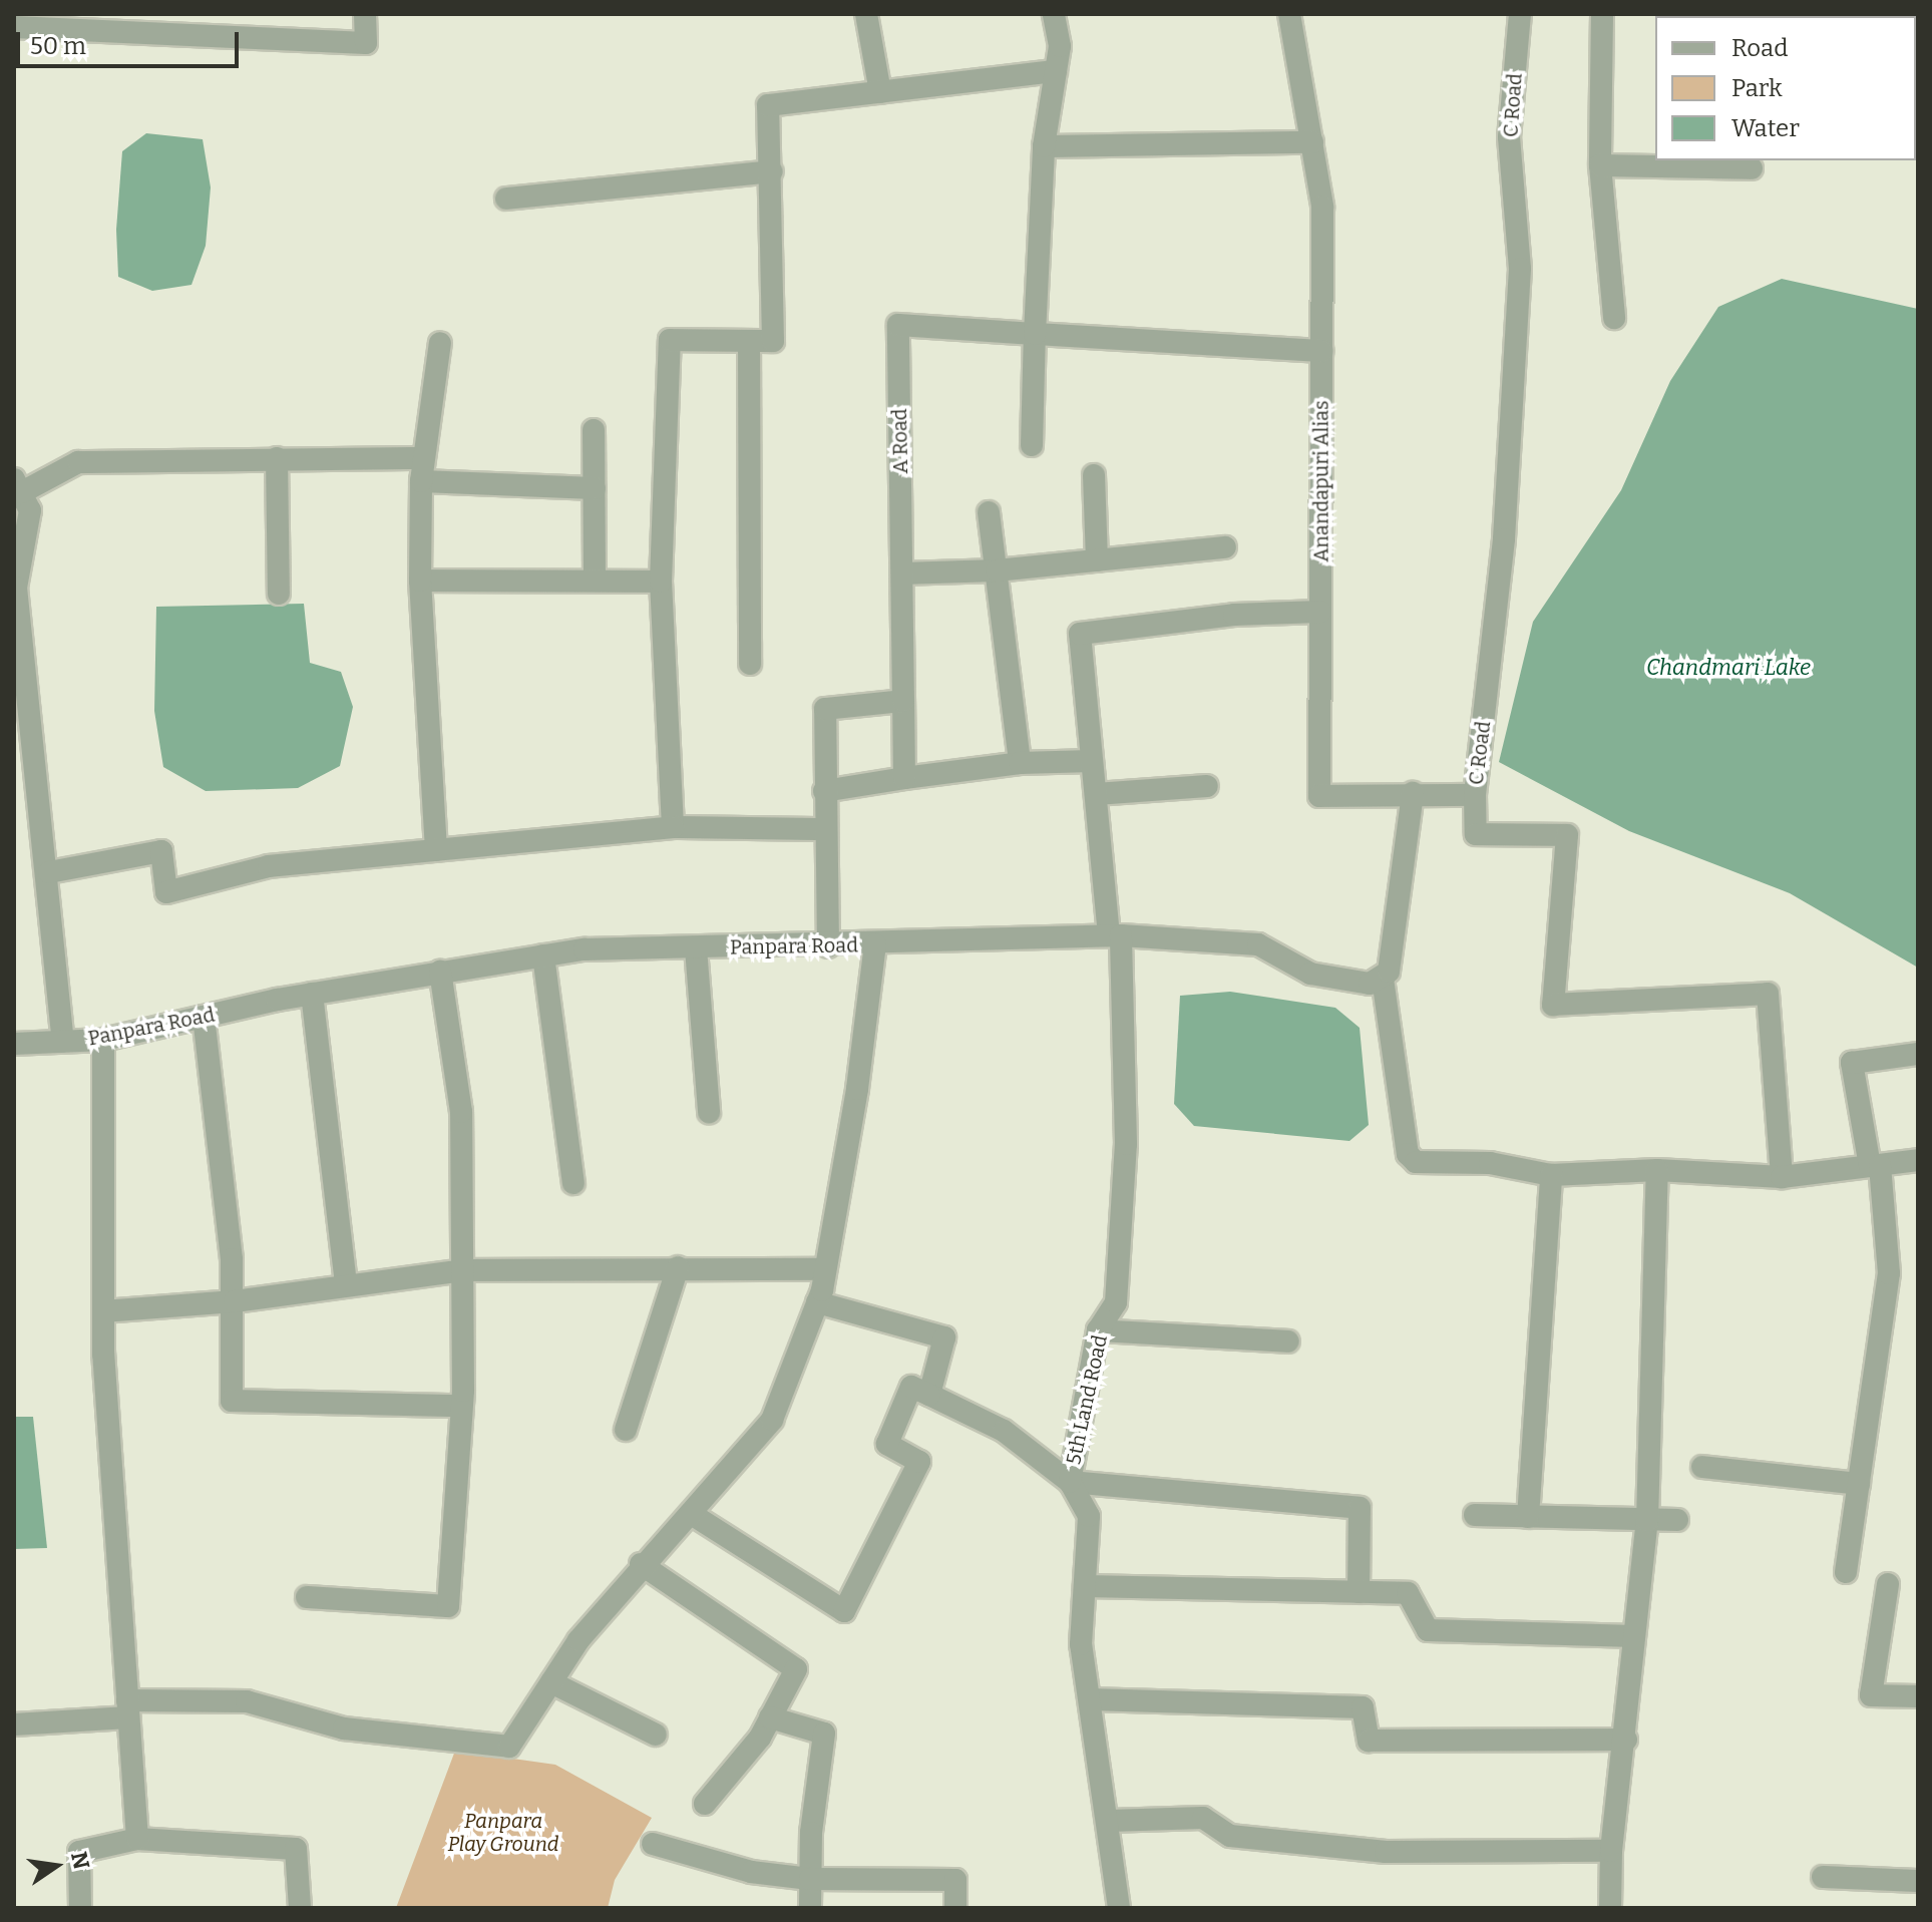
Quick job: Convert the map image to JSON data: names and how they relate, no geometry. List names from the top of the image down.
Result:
{
  "streets": {
    "street": [
      "C Road",
      "A Road",
      "Anandapuri Alias",
      "Panpara Road",
      "5th Land Road"
    ]
  },
  "crossings": [
    ["C Road", "Anandapuri Alias"],
    ["Anandapuri Alias", "5th Land Road"],
    ["Panpara Road", "5th Land Road"]
  ],
  "water": ["Chandmari Lake"],
  "parks": ["Panpara Play Ground"],
  "legend": ["Road", "Park", "Water"],
  "scale_bar": "50 m",
  "north": "right"
}
